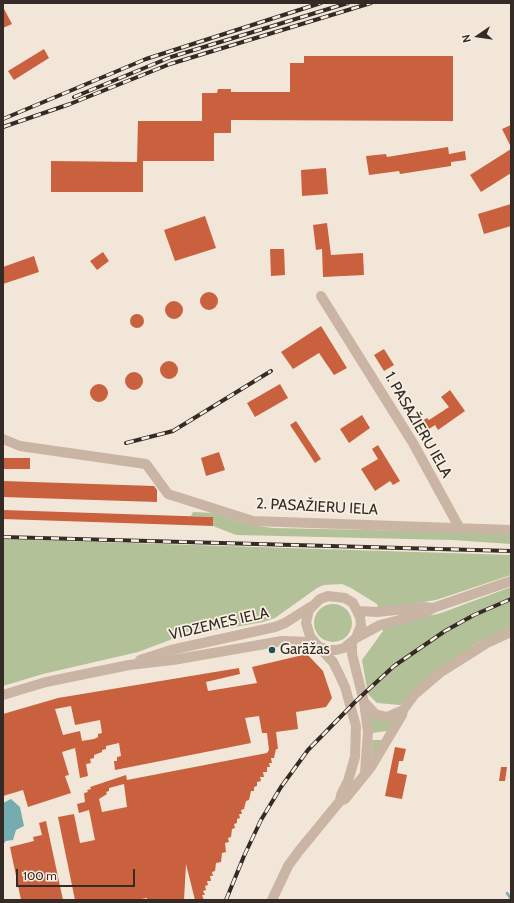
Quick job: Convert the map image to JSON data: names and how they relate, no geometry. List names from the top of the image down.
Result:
{
  "streets": {
    "street": ["1. PASAŽIERU IELA", "2. PASAŽIERU IELA", "VIDZEMES IELA"]
  },
  "crossings": [
    ["1. PASAŽIERU IELA", "2. PASAŽIERU IELA"]
  ],
  "places": ["Garāžas"],
  "scale_bar": "100 m",
  "north": "left"
}
